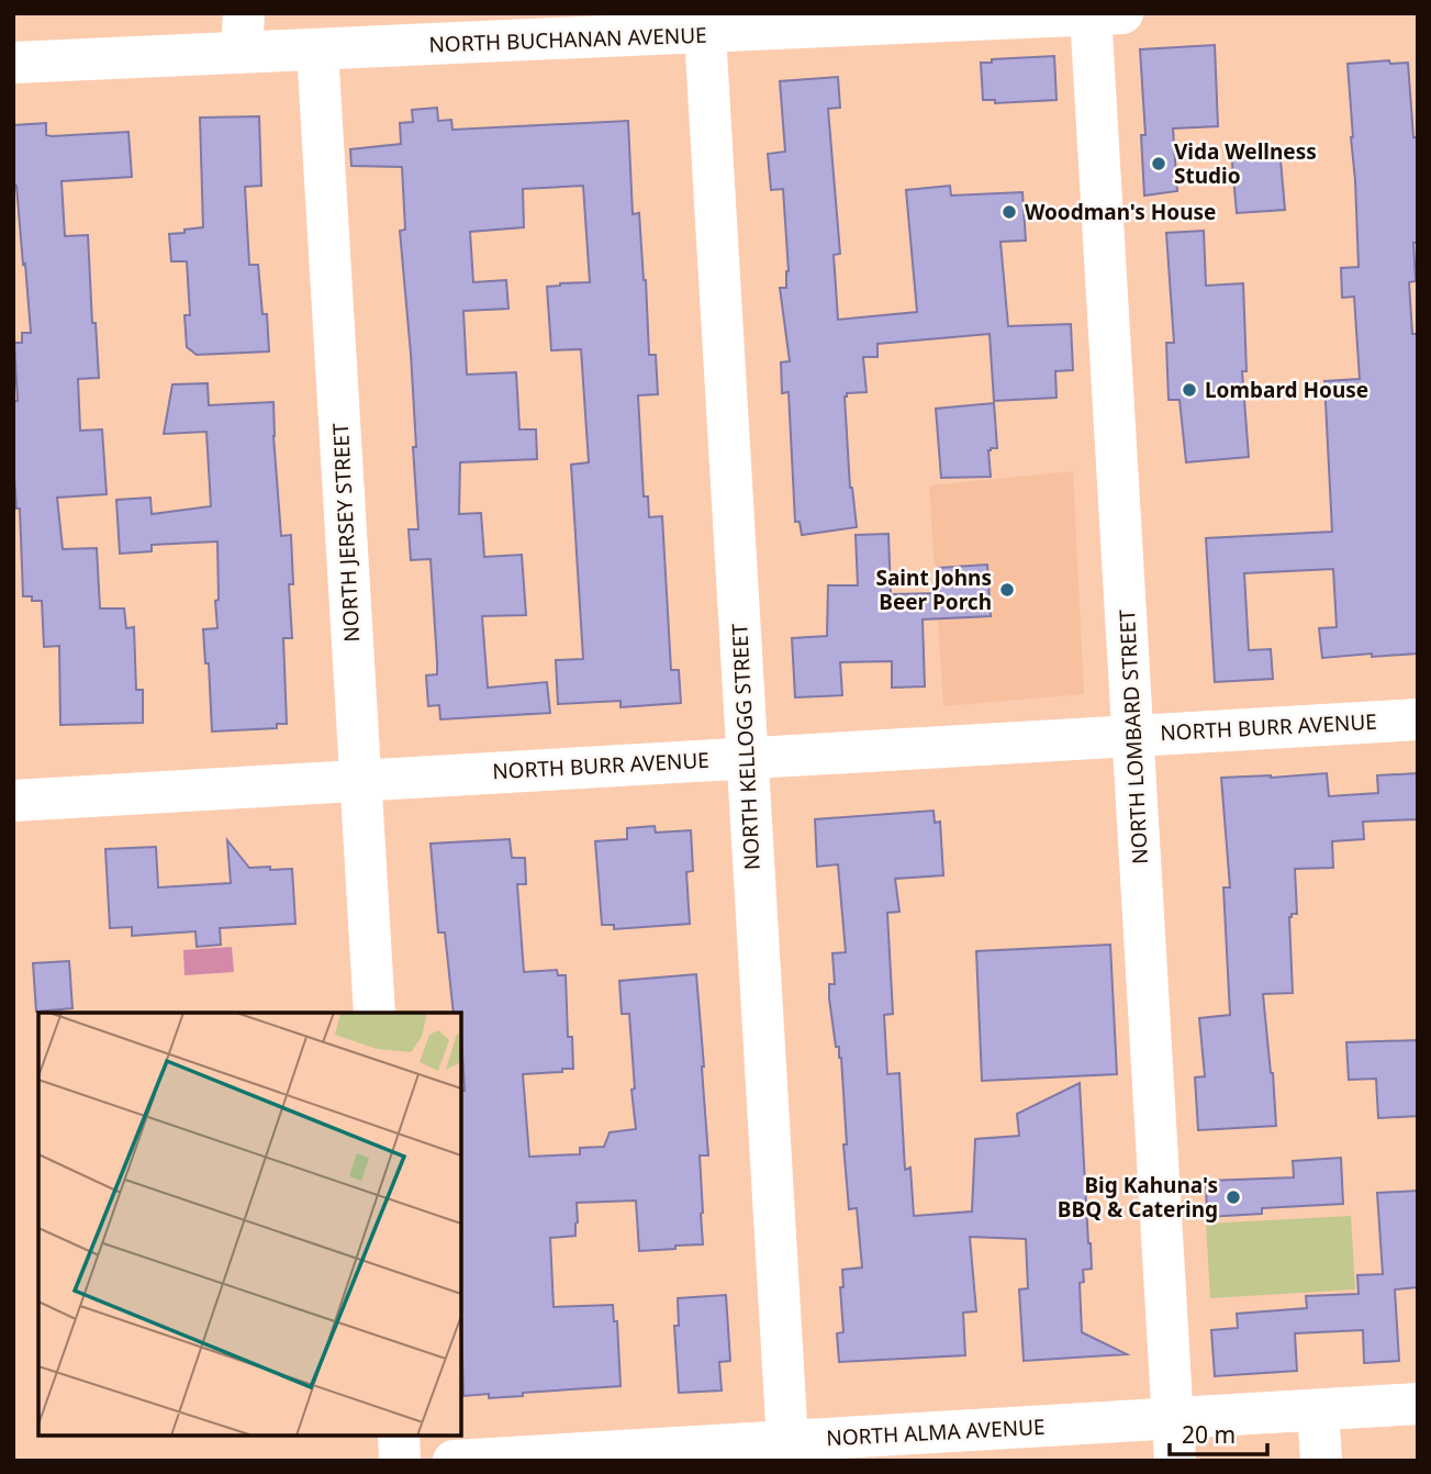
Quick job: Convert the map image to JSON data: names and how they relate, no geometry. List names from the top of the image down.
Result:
{
  "streets": {
    "street": [
      "NORTH BUCHANAN AVENUE",
      "NORTH JERSEY STREET",
      "NORTH BURR AVENUE",
      "NORTH LOMBARD STREET",
      "NORTH KELLOGG STREET",
      "NORTH ALMA AVENUE"
    ]
  },
  "crossings": [
    ["NORTH BUCHANAN AVENUE", "NORTH JERSEY STREET"],
    ["NORTH BUCHANAN AVENUE", "NORTH LOMBARD STREET"],
    ["NORTH BUCHANAN AVENUE", "NORTH KELLOGG STREET"],
    ["NORTH JERSEY STREET", "NORTH BURR AVENUE"],
    ["NORTH BURR AVENUE", "NORTH LOMBARD STREET"],
    ["NORTH BURR AVENUE", "NORTH KELLOGG STREET"],
    ["NORTH LOMBARD STREET", "NORTH ALMA AVENUE"],
    ["NORTH KELLOGG STREET", "NORTH ALMA AVENUE"]
  ],
  "places": [
    "Vida Wellness Studio",
    "Woodman's House",
    "Lombard House",
    "Saint Johns Beer Porch",
    "Big Kahuna's BBQ & Catering"
  ],
  "scale_bar": "20 m"
}
